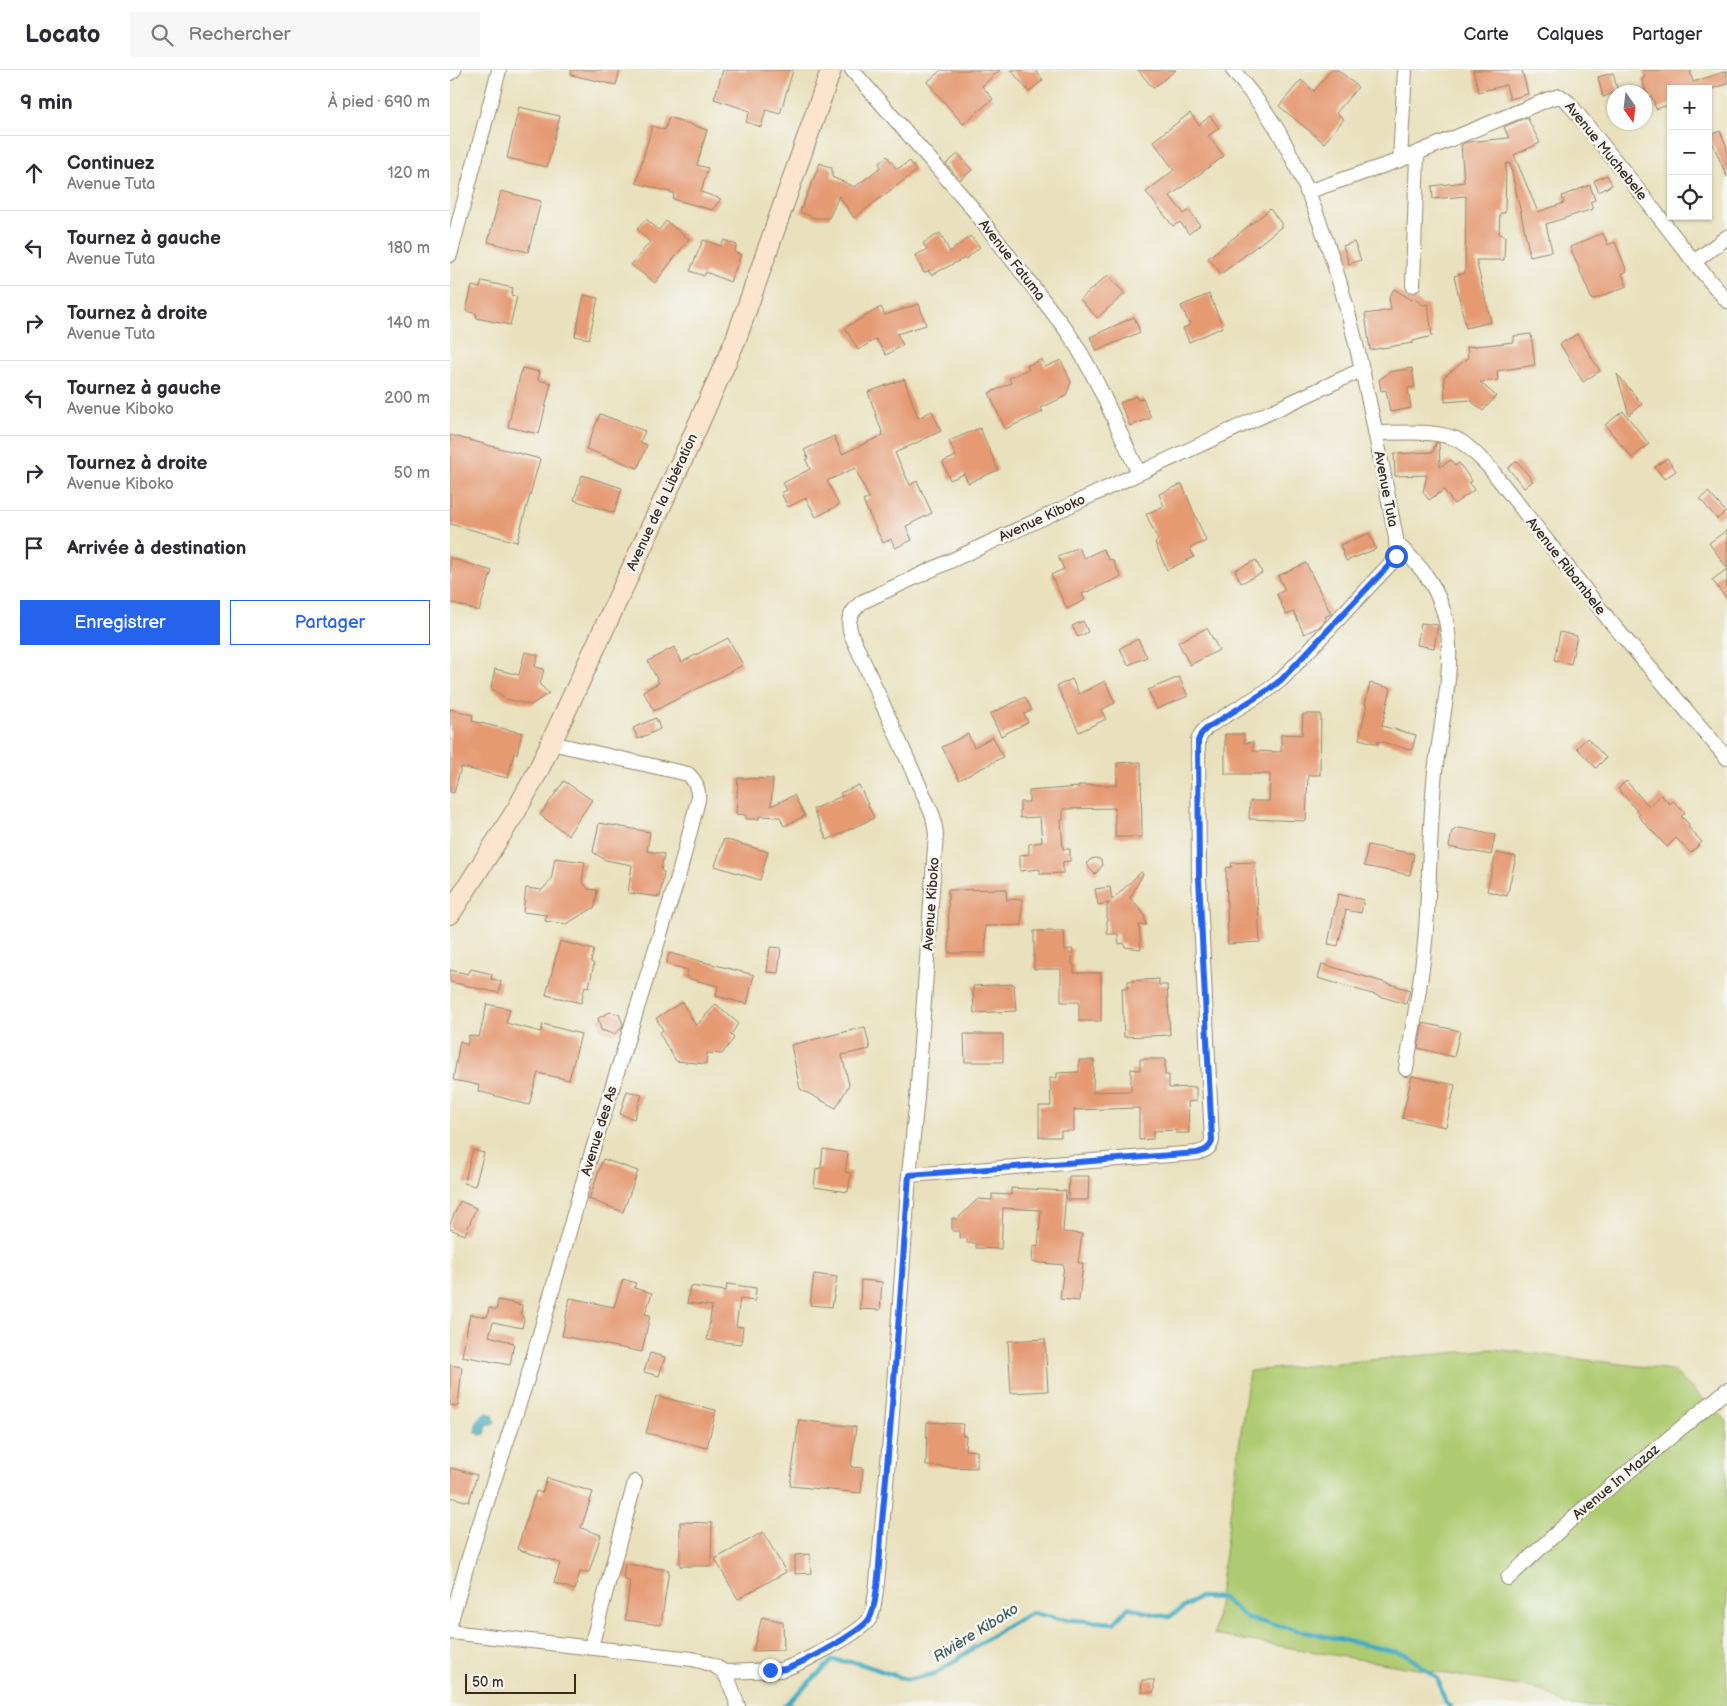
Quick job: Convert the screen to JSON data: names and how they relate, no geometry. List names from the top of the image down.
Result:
{
  "streets": {
    "street": [
      "Avenue Muchebele",
      "Avenue Fatuma",
      "Avenue Tuta",
      "Avenue de la Libération",
      "Avenue Kiboko",
      "Avenue Ribambele",
      "Avenue des As",
      "Avenue In Mazaz"
    ]
  },
  "crossings": [
    ["Avenue Muchebele", "Avenue Tuta"],
    ["Avenue Fatuma", "Avenue Kiboko"],
    ["Avenue Tuta", "Avenue Kiboko"],
    ["Avenue Tuta", "Avenue Ribambele"],
    ["Avenue de la Libération", "Avenue des As"]
  ],
  "water": ["Rivière Kiboko"],
  "scale_bar": "50 m",
  "north": "bottom",
  "page": {
    "header": "Locato",
    "search": "Rechercher",
    "nav": ["Carte", "Calques", "Partager"],
    "heading": ["9 min", "À pied · 690 m"],
    "map_buttons": ["+", "−"],
    "list": [
      ["Continuez", "Avenue Tuta", "120 m"],
      ["Tournez à gauche", "Avenue Tuta", "180 m"],
      ["Tournez à droite", "Avenue Tuta", "140 m"],
      ["Tournez à gauche", "Avenue Kiboko", "200 m"],
      ["Tournez à droite", "Avenue Kiboko", "50 m"],
      "Arrivée à destination"
    ],
    "buttons": ["Enregistrer", "Partager"],
    "scale": "50 m"
  }
}
